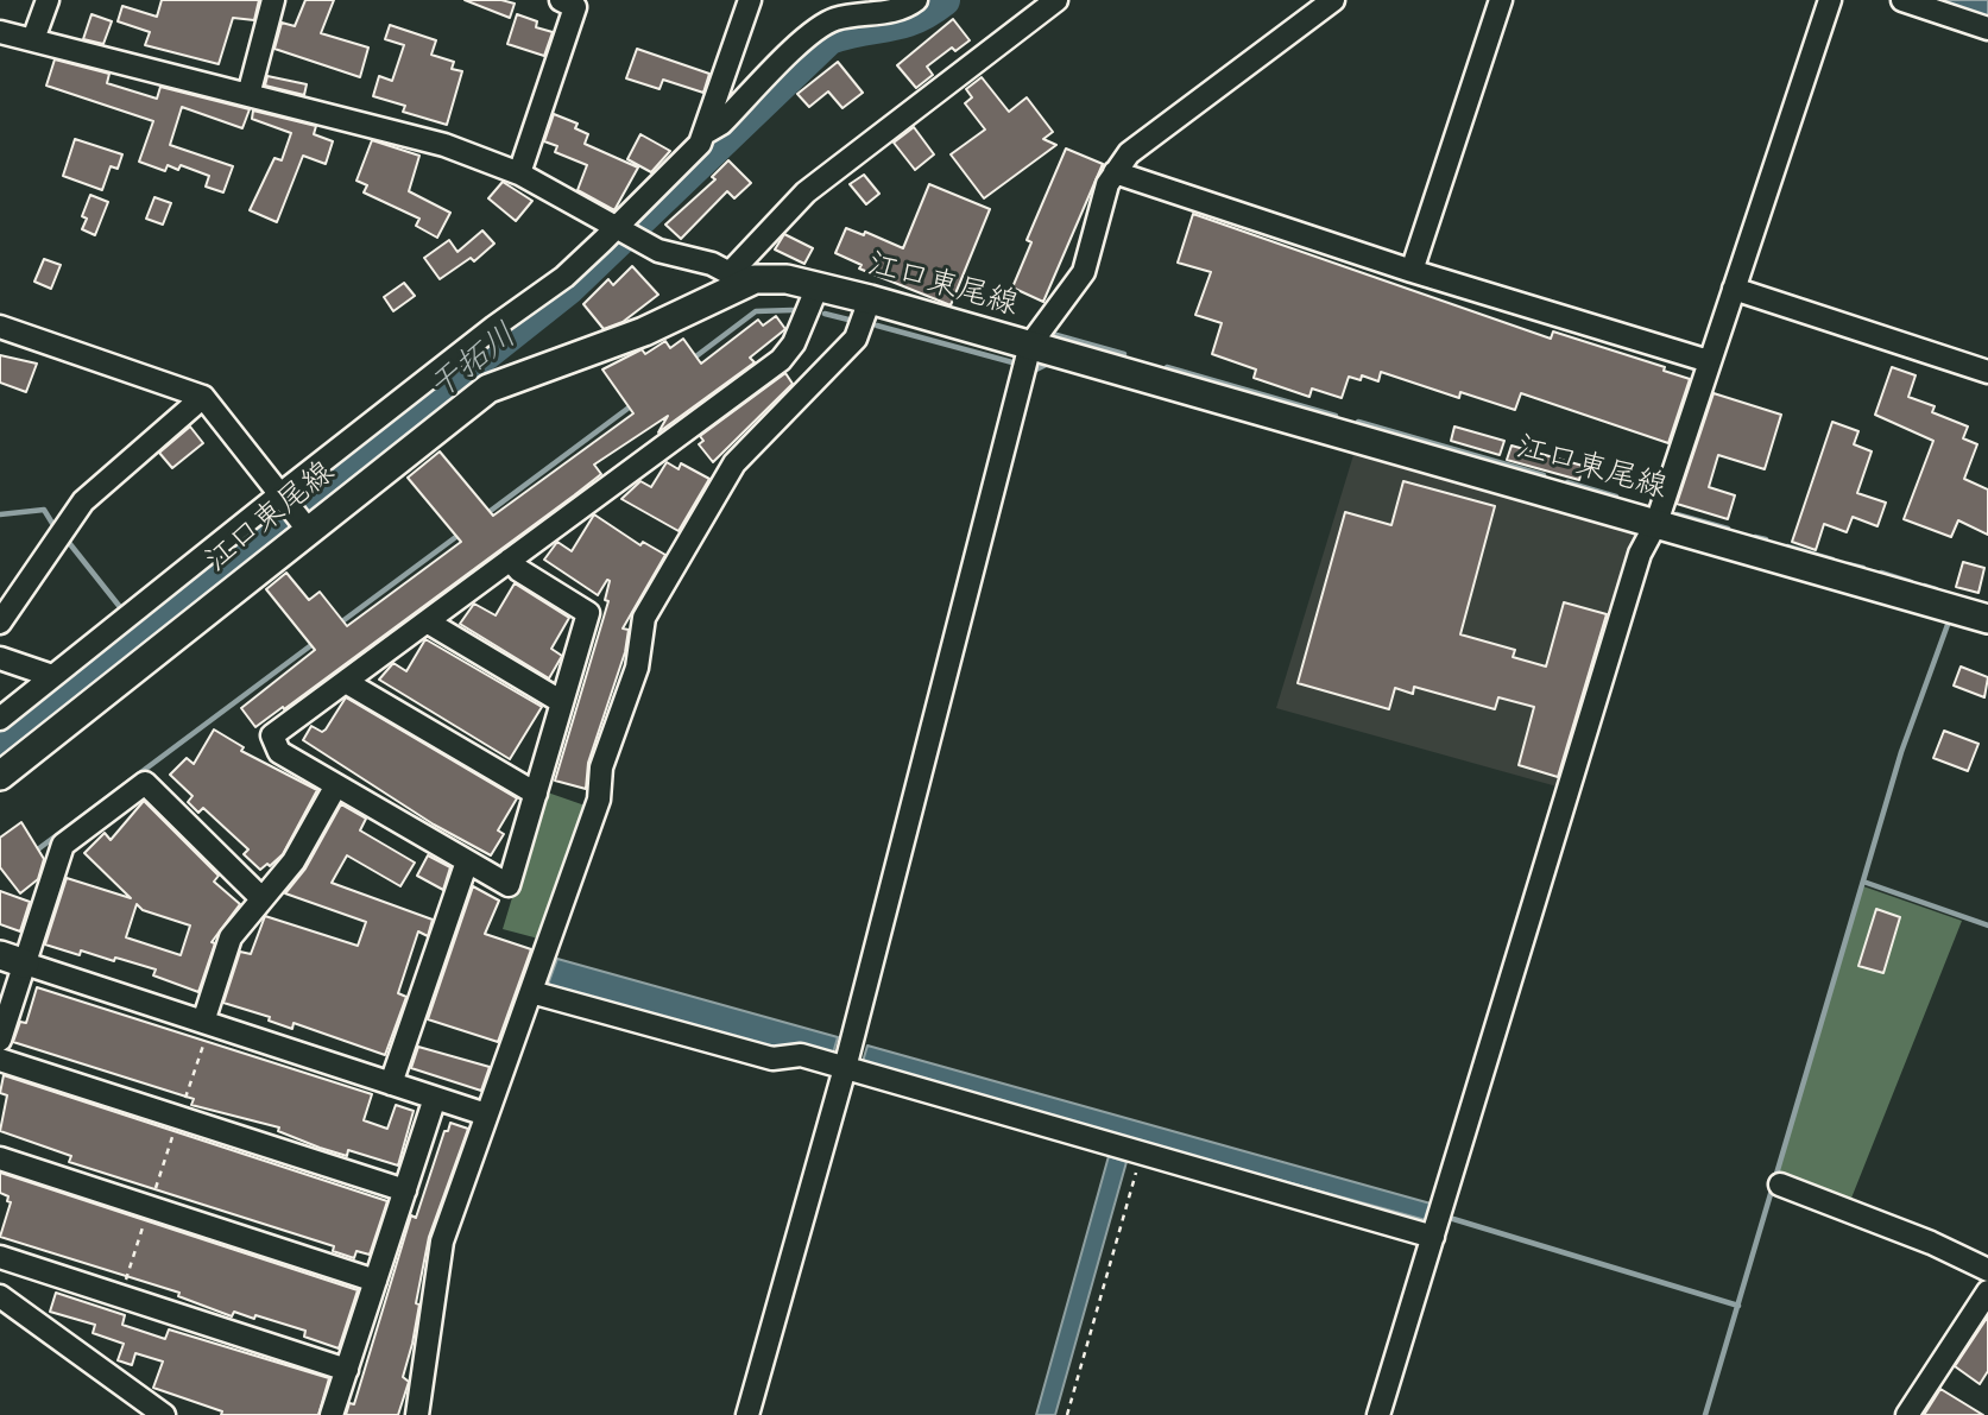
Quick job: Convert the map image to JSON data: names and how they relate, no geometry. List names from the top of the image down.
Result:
{
  "streets": {
    "main road": ["江口東尾線"]
  },
  "water": ["干拓川"]
}
